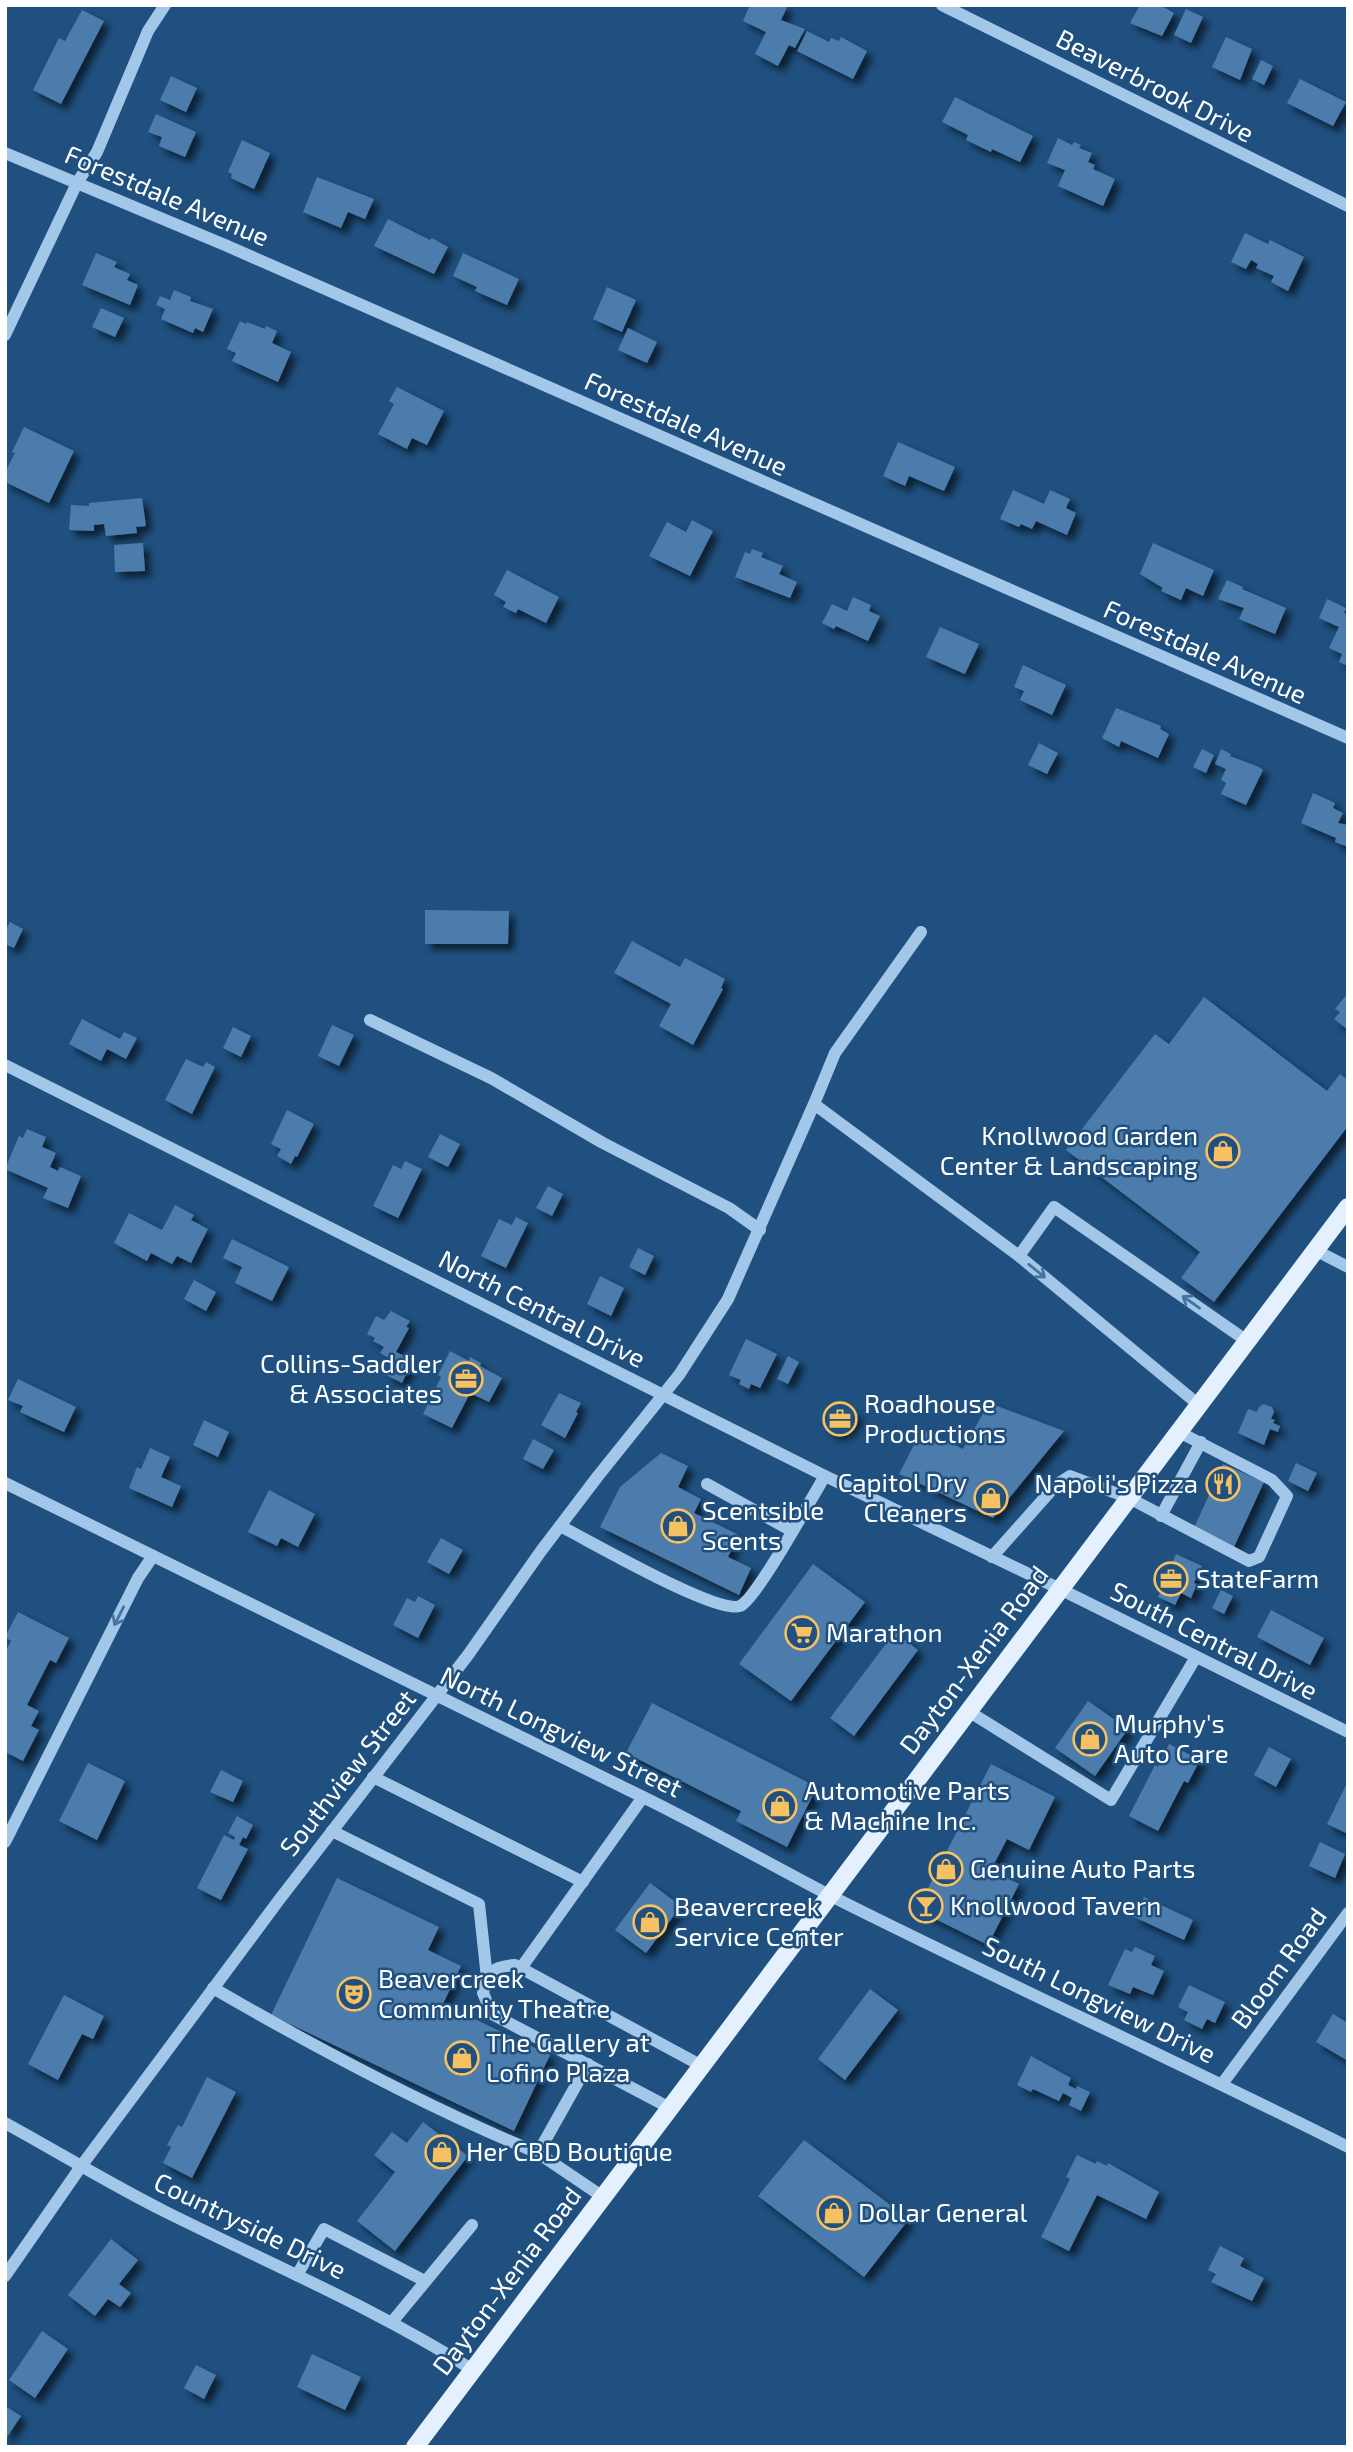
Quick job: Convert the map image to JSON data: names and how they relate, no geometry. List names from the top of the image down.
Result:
{
  "streets": {
    "main road": ["Dayton-Xenia Road"],
    "street": [
      "Beaverbrook Drive",
      "Forestdale Avenue",
      "North Central Drive",
      "South Central Drive",
      "North Longview Street",
      "Southview Street",
      "Bloom Road",
      "South Longview Drive",
      "Countryside Drive"
    ]
  },
  "crossings": [
    ["North Central Drive", "South Central Drive"],
    ["North Central Drive", "Dayton-Xenia Road"],
    ["North Central Drive", "Southview Street"],
    ["South Central Drive", "Dayton-Xenia Road"],
    ["Dayton-Xenia Road", "North Longview Street"],
    ["Dayton-Xenia Road", "South Longview Drive"],
    ["Dayton-Xenia Road", "Countryside Drive"],
    ["North Longview Street", "Southview Street"],
    ["North Longview Street", "South Longview Drive"],
    ["Southview Street", "Countryside Drive"],
    ["Bloom Road", "South Longview Drive"]
  ],
  "places": {
    "shop": [
      "Knollwood Garden Center & Landscaping",
      "Capitol Dry Cleaners",
      "Scentsible Scents",
      "Murphy's Auto Care",
      "Automotive Parts & Machine Inc.",
      "Genuine Auto Parts",
      "Beavercreek Service Center",
      "The Gallery at Lofino Plaza",
      "Her CBD Boutique",
      "Dollar General"
    ],
    "office": ["Collins-Saddler & Associates", "Roadhouse Productions", "StateFarm"],
    "restaurant": ["Napoli's Pizza"],
    "supermarket": ["Marathon"],
    "bar": ["Knollwood Tavern"],
    "theatre": ["Beavercreek Community Theatre"]
  }
}
